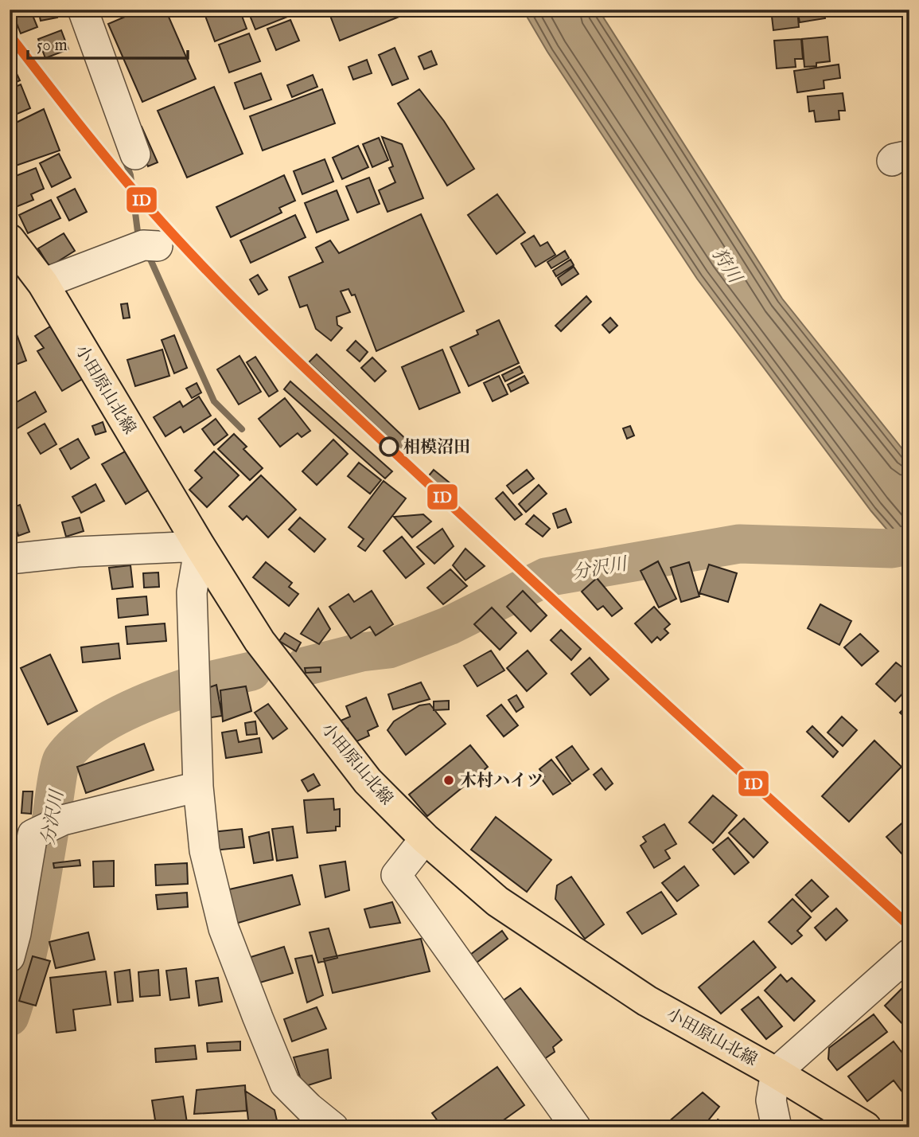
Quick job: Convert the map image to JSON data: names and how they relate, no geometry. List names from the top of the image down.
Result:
{
  "streets": {
    "main road": ["小田原山北線"]
  },
  "water": ["狩川", "分沢川"],
  "places": ["相模沼田", "木村ハイツ"],
  "lines": ["transit line ID"],
  "scale_bar": "50 m"
}
